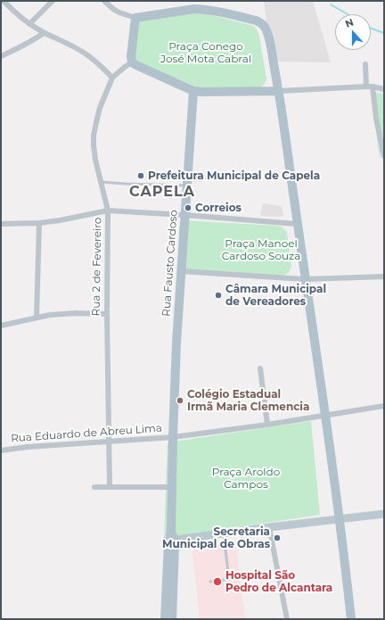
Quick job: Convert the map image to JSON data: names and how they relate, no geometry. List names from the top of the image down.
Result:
{
  "streets": {
    "main road": ["Rua Fausto Cardoso"],
    "street": ["Rua 2 de Fevereiro", "Rua Eduardo de Abreu Lima"]
  },
  "crossings": [
    ["Rua Fausto Cardoso", "Rua Eduardo de Abreu Lima"],
    ["Rua 2 de Fevereiro", "Rua Eduardo de Abreu Lima"]
  ],
  "districts": ["CAPELA"],
  "parks": ["Praça Conego José Mota Cabral", "Praça Manoel Cardoso Souza", "Praça Aroldo Campos"],
  "places": [
    "Prefeitura Municipal de Capela",
    "Correios",
    "Câmara Municipal de Vereadores",
    "Colégio Estadual Irmã Maria Clemencia",
    "Secretaria Municipal de Obras",
    "Hospital São Pedro de Alcantara"
  ],
  "north": "top"
}
